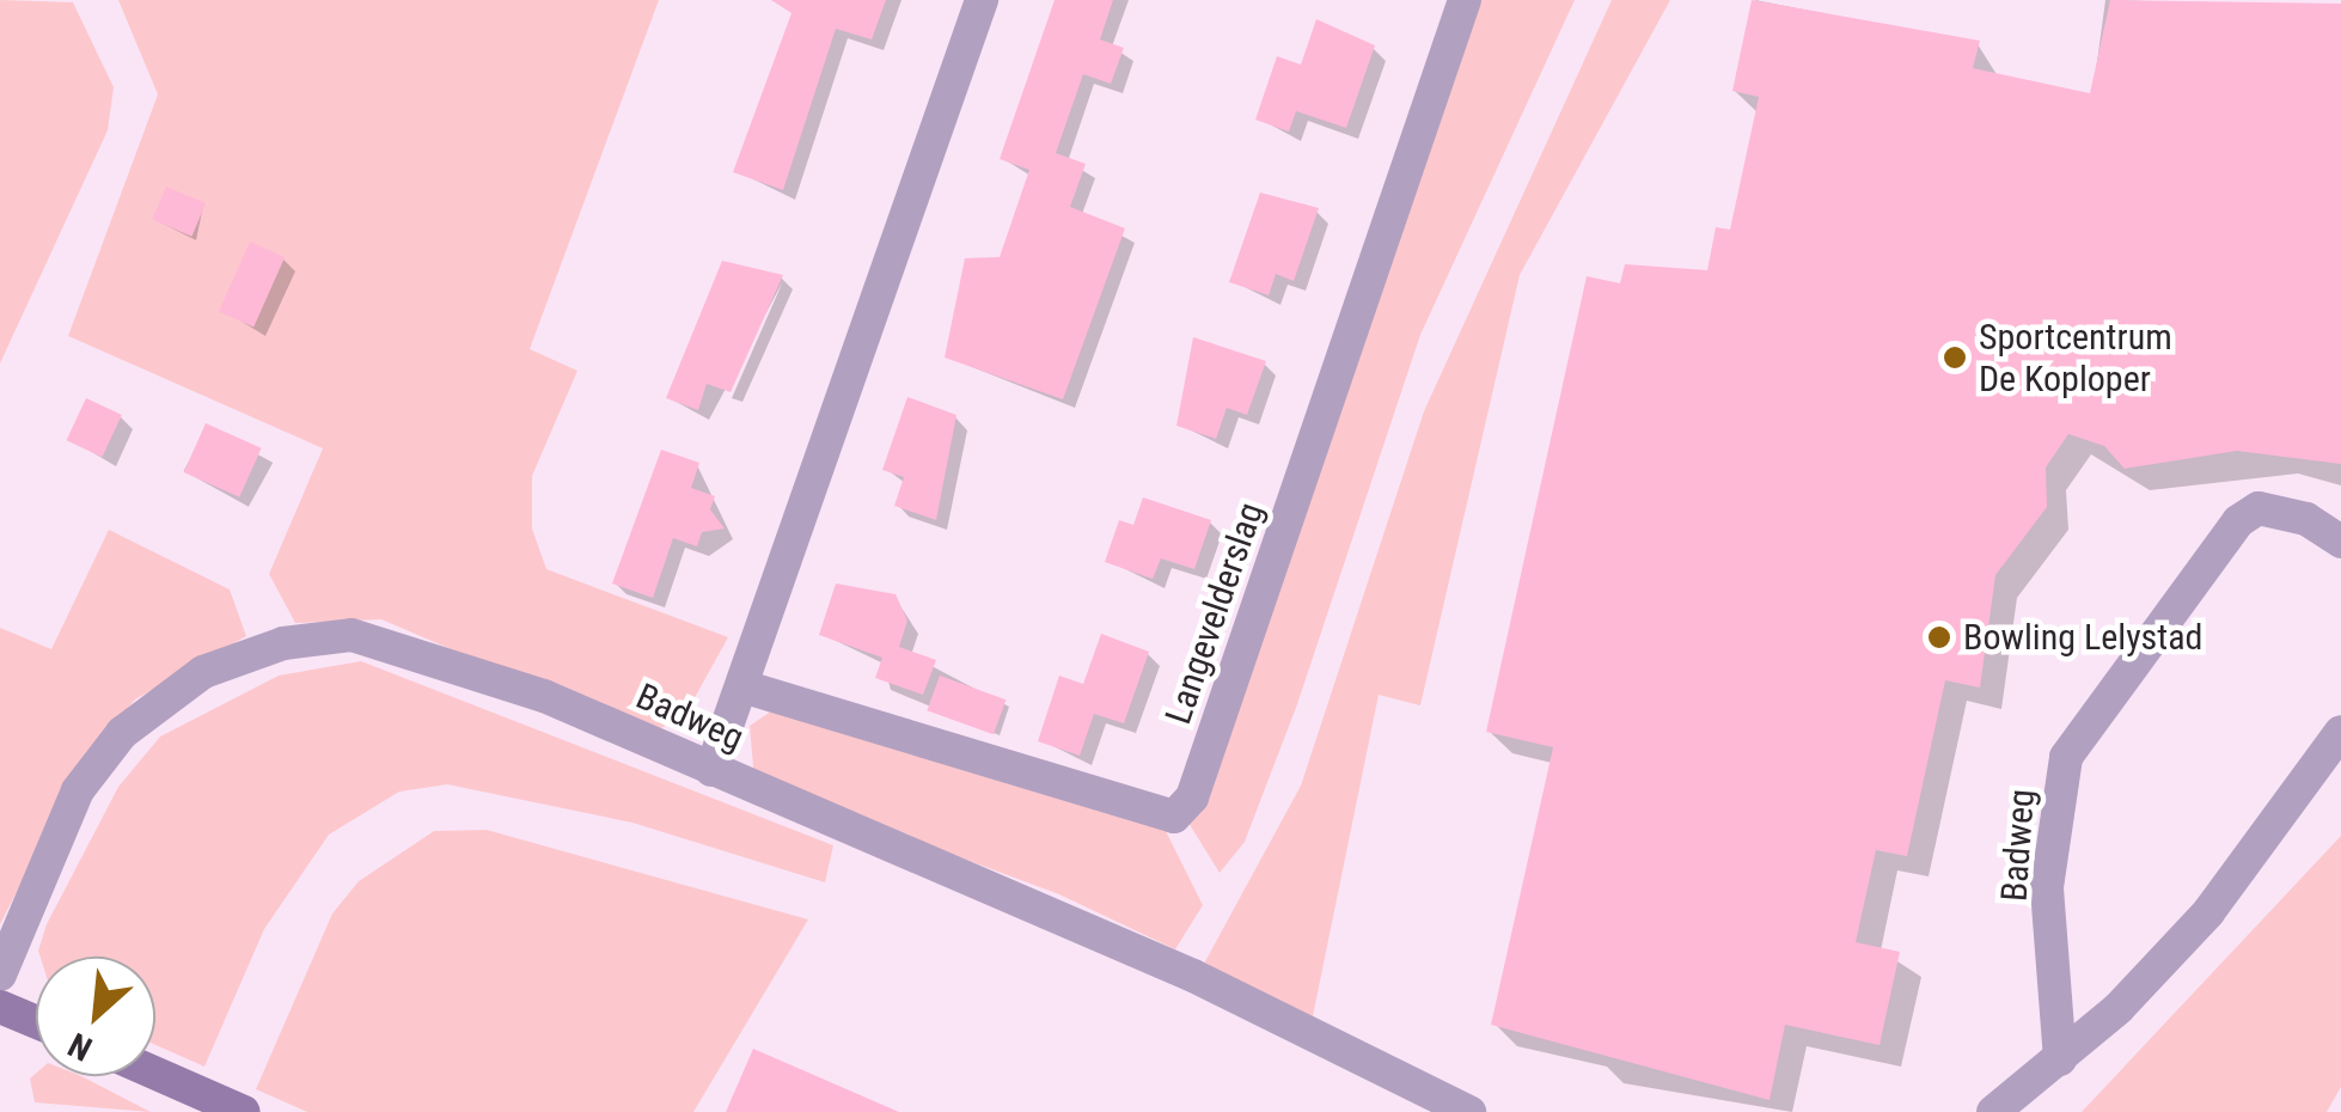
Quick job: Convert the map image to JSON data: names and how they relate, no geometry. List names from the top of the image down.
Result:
{
  "streets": {
    "street": ["Langevelderslag", "Badweg"]
  },
  "places": ["Sportcentrum De Koploper", "Bowling Lelystad"],
  "north": "bottom left"
}
